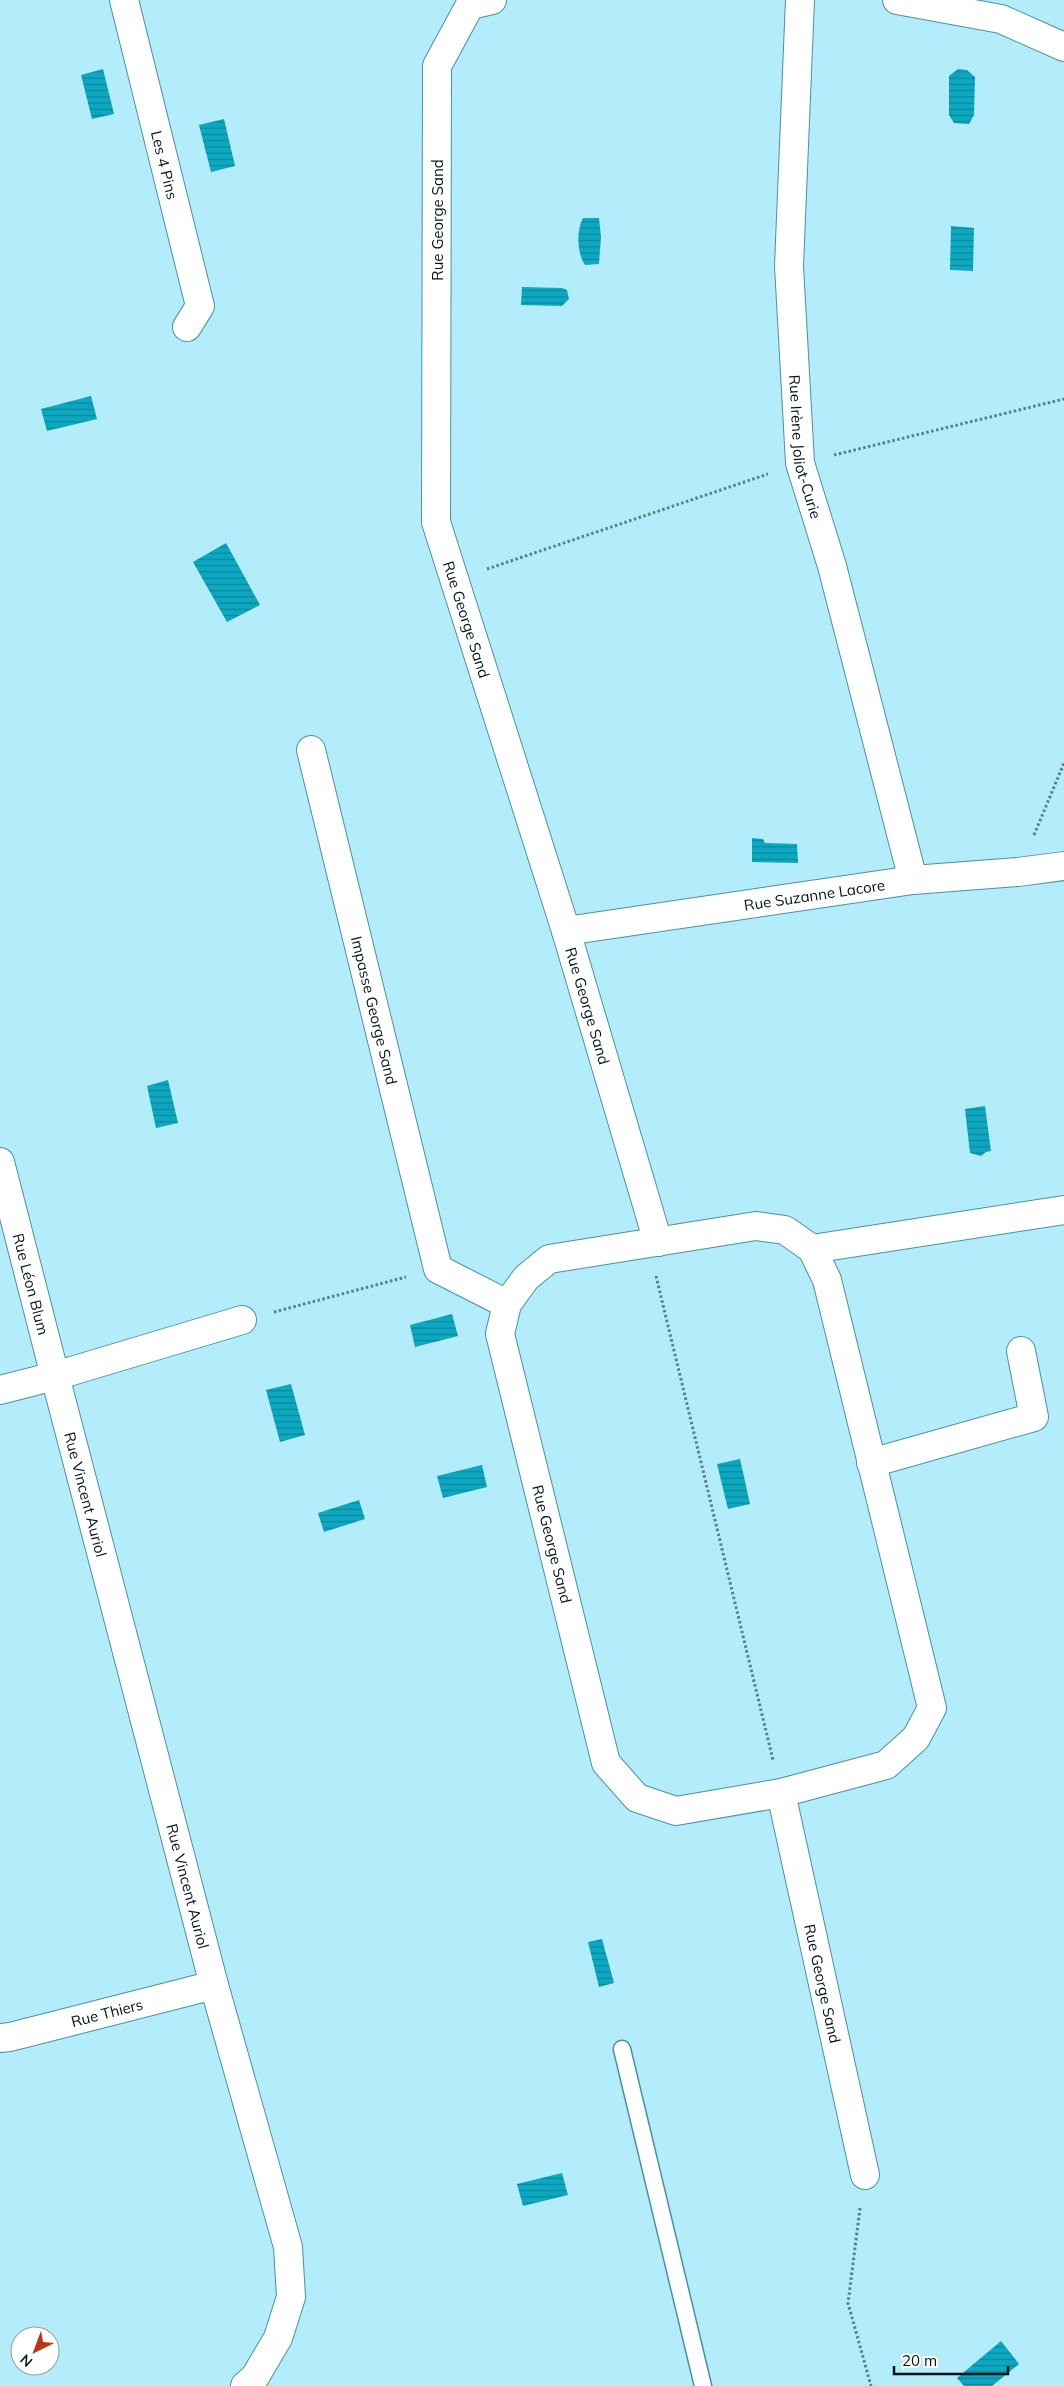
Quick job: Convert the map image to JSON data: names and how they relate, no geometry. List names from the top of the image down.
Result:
{
  "streets": {
    "street": [
      "Les 4 Pins",
      "Rue George Sand",
      "Rue Irène Joliot-Curie",
      "Rue Suzanne Lacore",
      "Impasse George Sand",
      "Rue Léon Blum",
      "Rue Vincent Auriol",
      "Rue Thiers"
    ]
  },
  "crossings": [
    ["Rue George Sand", "Rue Suzanne Lacore"],
    ["Rue Irène Joliot-Curie", "Rue Suzanne Lacore"],
    ["Rue Léon Blum", "Rue Vincent Auriol"],
    ["Rue Vincent Auriol", "Rue Thiers"]
  ],
  "scale_bar": "20 m",
  "north": "bottom left"
}
